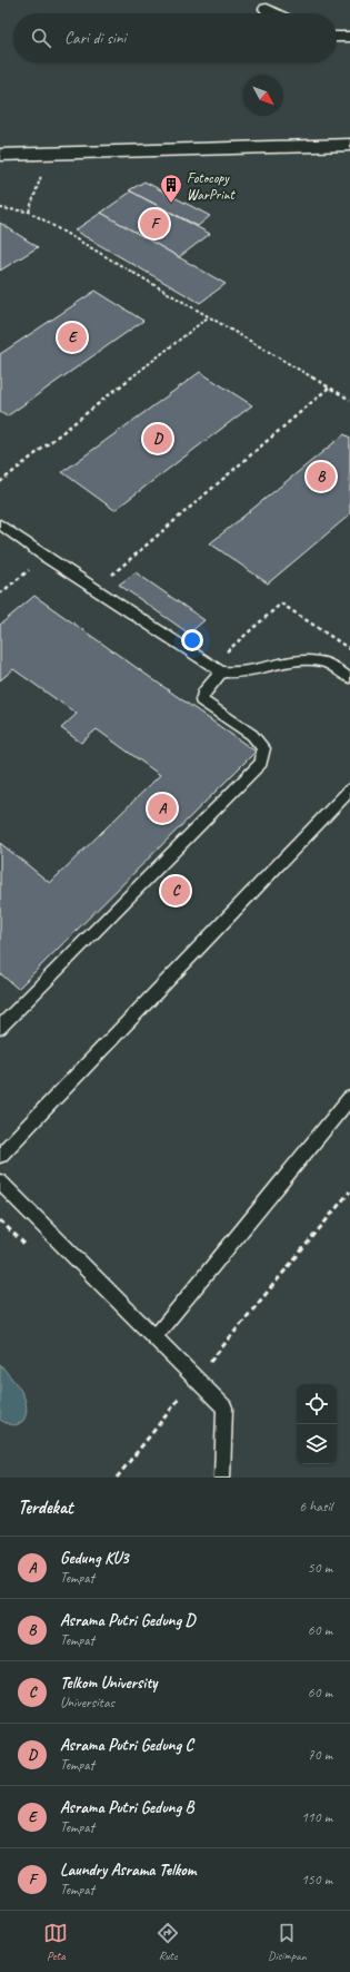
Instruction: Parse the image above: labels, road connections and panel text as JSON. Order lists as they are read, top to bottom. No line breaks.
{"places":{"building":["Fotocopy WarPrint"]},"north":"bottom right","page":{"search":"Cari di sini","pins":["F","E","D","B","A","C"],"heading":["Terdekat","6 hasil"],"list":[{"mark":"A","name":"Gedung KU3","note":"Tempat","value":"50 m"},{"mark":"B","name":"Asrama Putri Gedung D","note":"Tempat","value":"60 m"},{"mark":"C","name":"Telkom University","note":"Universitas","value":"60 m"},{"mark":"D","name":"Asrama Putri Gedung C","note":"Tempat","value":"70 m"},{"mark":"E","name":"Asrama Putri Gedung B","note":"Tempat","value":"110 m"},{"mark":"F","name":"Laundry Asrama Telkom","note":"Tempat","value":"150 m"}],"nav":["Peta","Rute","Disimpan"]}}
